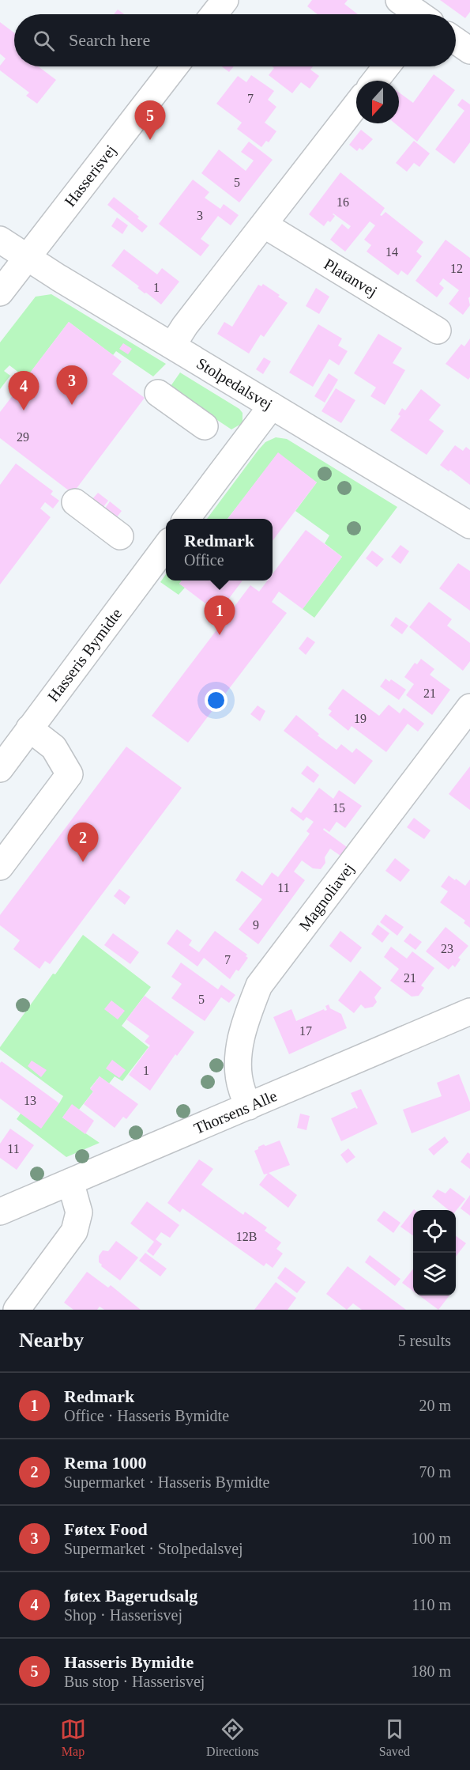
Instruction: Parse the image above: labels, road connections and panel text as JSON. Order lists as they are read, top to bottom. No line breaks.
{"streets":{"street":["Hasserisvej","Platanvej","Stolpedalsvej","Hasseris Bymidte","Magnoliavej","Thorsens Alle"]},"crossings":[["Hasserisvej","Stolpedalsvej"],["Magnoliavej","Thorsens Alle"]],"house_numbers":["7","5","16","3","14","12","1","29","21","19","15","11","9","23","7","21","5","17","1","13","11","12B"],"north":"bottom","page":{"search":"Search here","pins":["5","3","4","1","2"],"popup":["Redmark","Office"],"heading":["Nearby","5 results"],"list":[{"mark":"1","name":"Redmark","note":"Office · Hasseris Bymidte","value":"20 m"},{"mark":"2","name":"Rema 1000","note":"Supermarket · Hasseris Bymidte","value":"70 m"},{"mark":"3","name":"Føtex Food","note":"Supermarket · Stolpedalsvej","value":"100 m"},{"mark":"4","name":"føtex Bagerudsalg","note":"Shop · Hasserisvej","value":"110 m"},{"mark":"5","name":"Hasseris Bymidte","note":"Bus stop · Hasserisvej","value":"180 m"}],"nav":["Map","Directions","Saved"]}}
